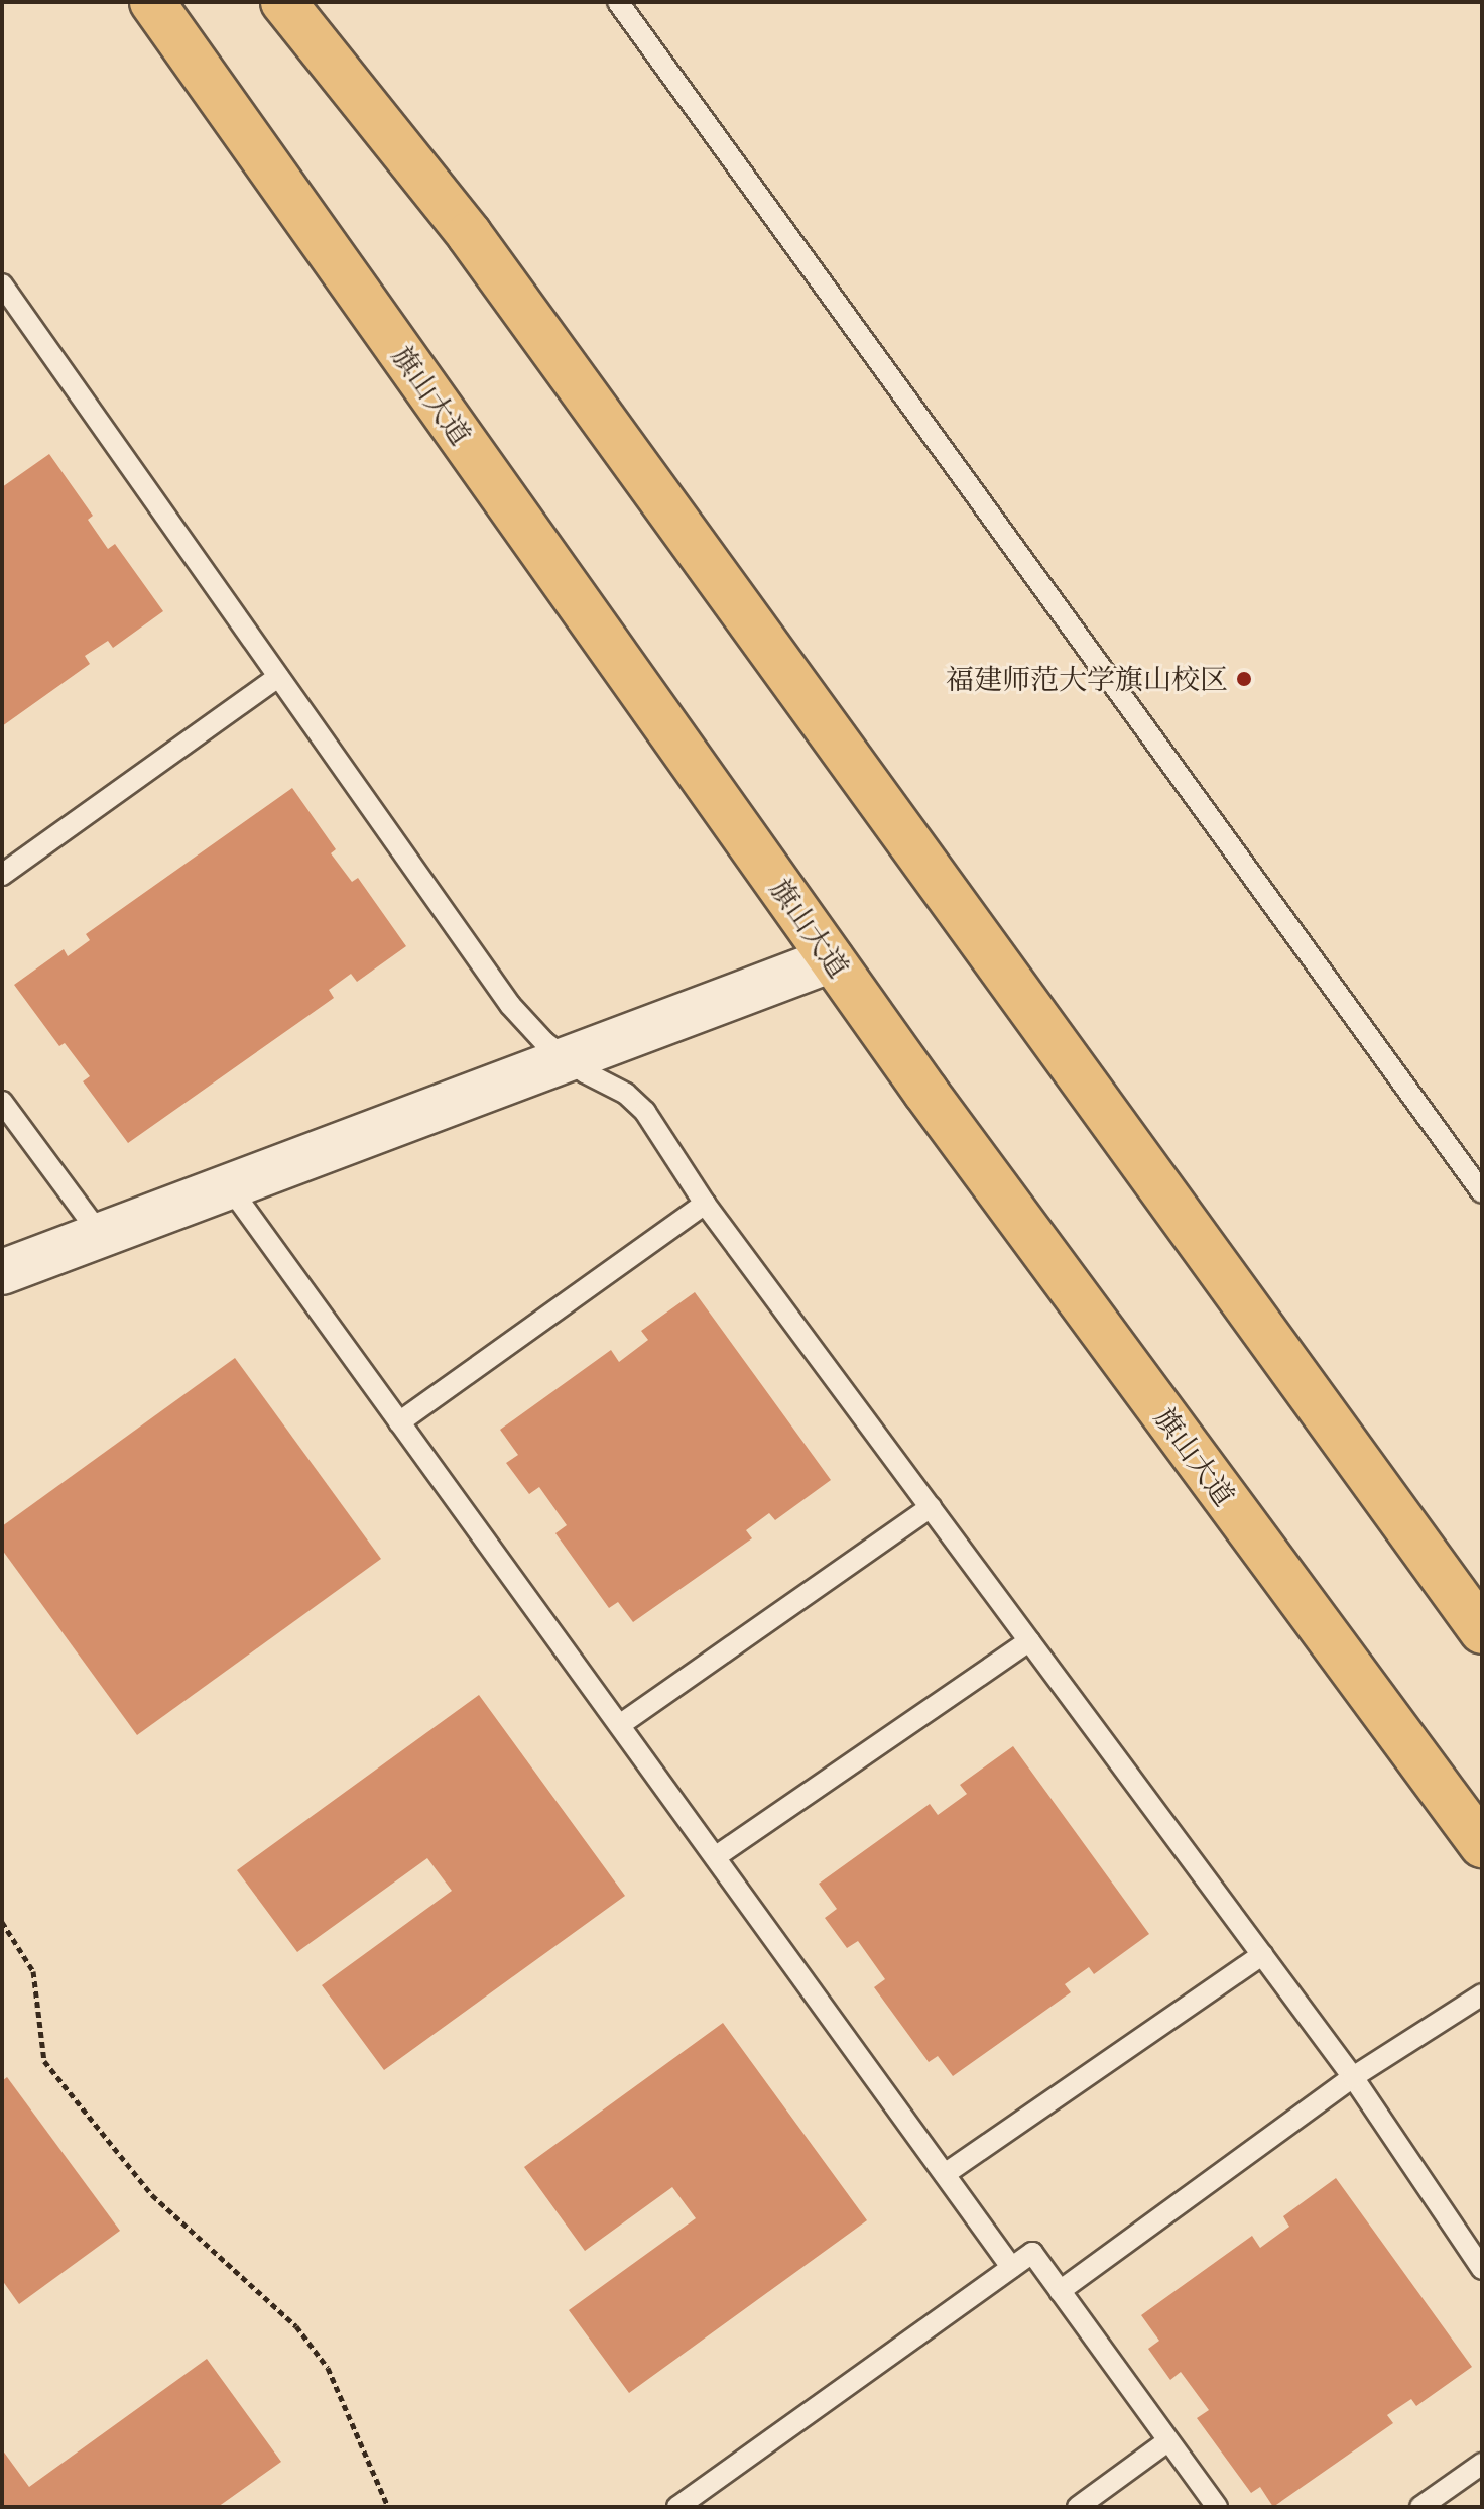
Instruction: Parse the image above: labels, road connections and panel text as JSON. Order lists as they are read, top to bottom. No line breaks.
{"streets":{"highway":["旗山大道"]},"places":["福建师范大学旗山校区"]}
